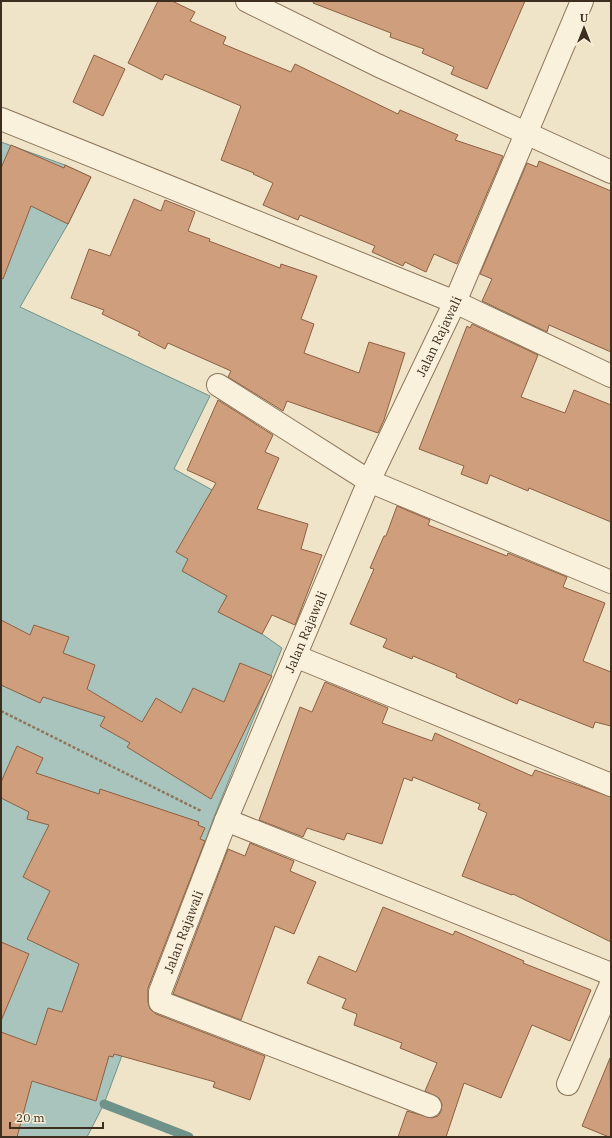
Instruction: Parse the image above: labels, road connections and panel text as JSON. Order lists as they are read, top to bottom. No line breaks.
{"streets":{"street":["Jalan Rajawali"]},"scale_bar":"20 m","north":"top"}
